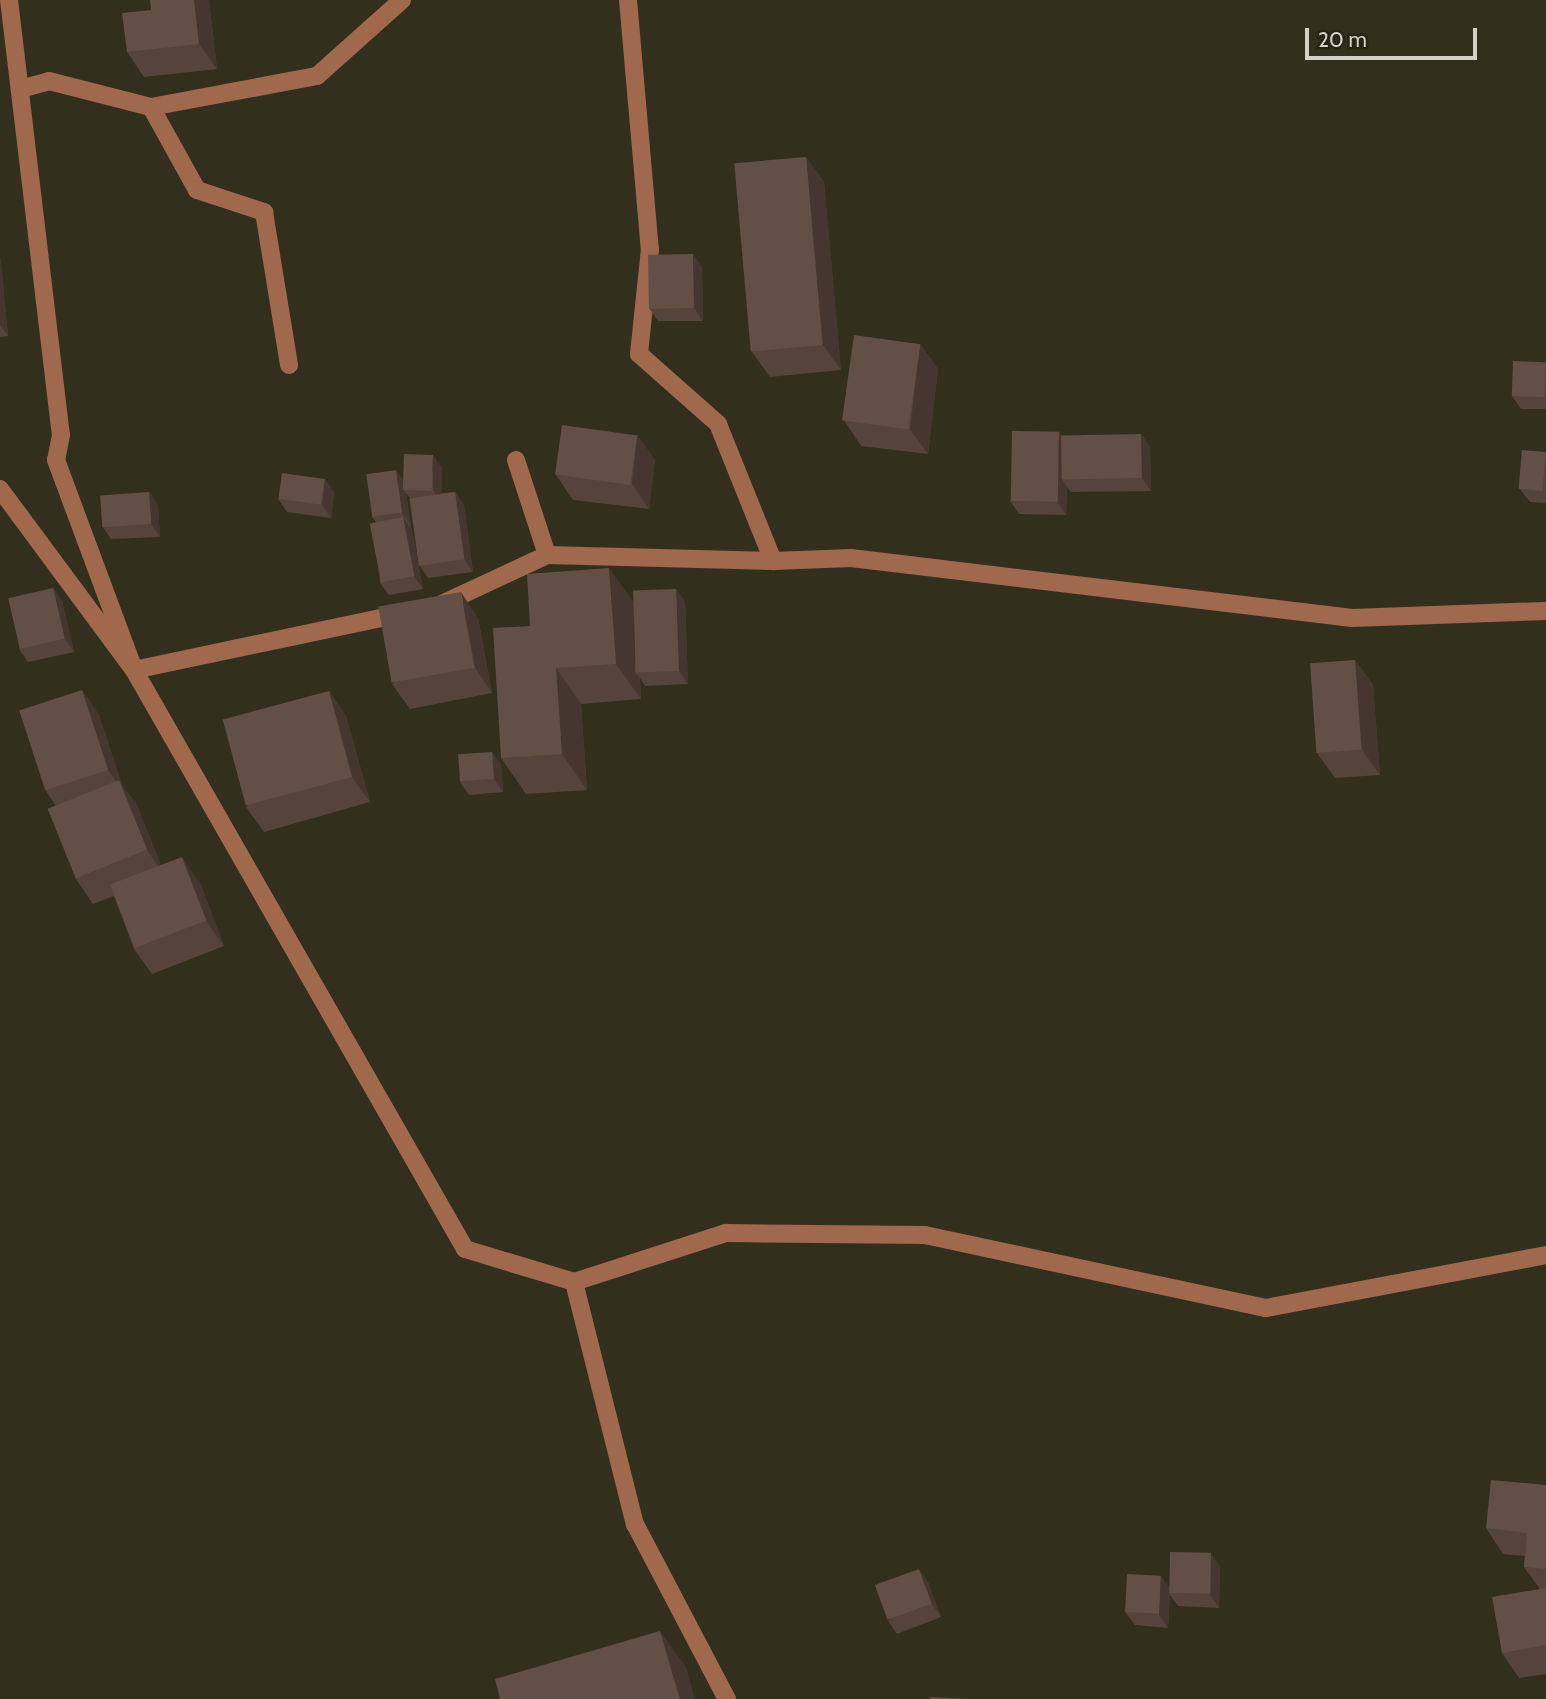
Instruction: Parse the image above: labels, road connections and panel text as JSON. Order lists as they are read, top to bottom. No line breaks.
{"scale_bar":"20 m"}
